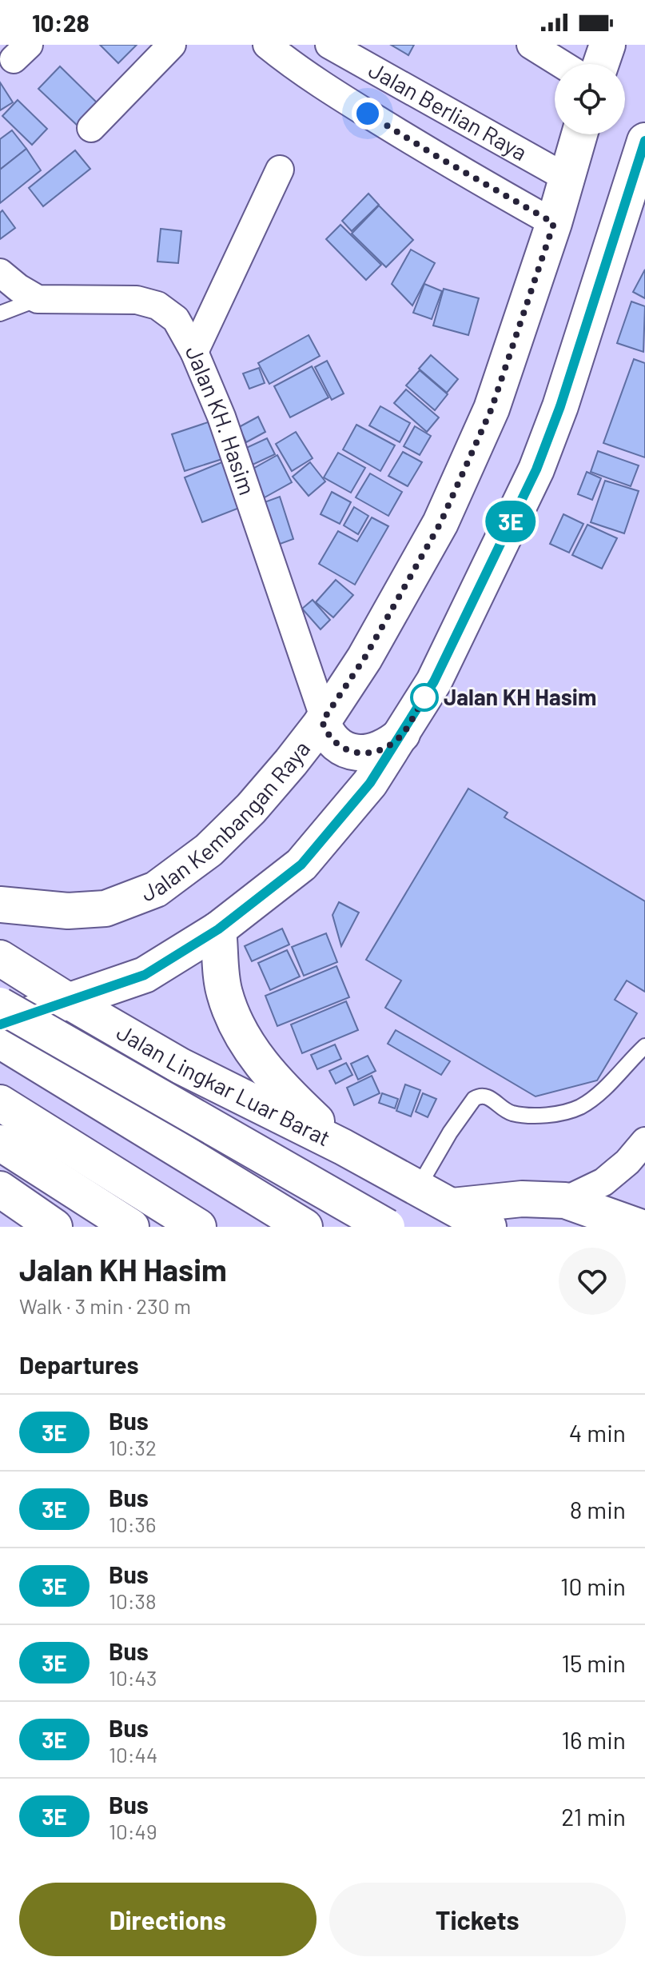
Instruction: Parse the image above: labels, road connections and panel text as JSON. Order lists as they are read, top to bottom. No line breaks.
{"streets":{"main road":["Jalan Kembangan Raya","Jalan Lingkar Luar Barat"],"street":["Jalan Berlian Raya","Jalan KH. Hasim"]},"crossings":[["Jalan Berlian Raya","Jalan Kembangan Raya"],["Jalan KH. Hasim","Jalan Kembangan Raya"]],"places":["Jalan KH Hasim"],"lines":["bus line 3E"],"page":{"status":"10:28","on_map":"3E","heading":[["Jalan KH Hasim","Walk · 3 min · 230 m"],"Departures"],"list":[{"mark":"3E","name":"Bus","note":"10:32","value":"4 min"},{"mark":"3E","name":"Bus","note":"10:36","value":"8 min"},{"mark":"3E","name":"Bus","note":"10:38","value":"10 min"},{"mark":"3E","name":"Bus","note":"10:43","value":"15 min"},{"mark":"3E","name":"Bus","note":"10:44","value":"16 min"},{"mark":"3E","name":"Bus","note":"10:49","value":"21 min"}],"buttons":["Directions","Tickets"]}}
